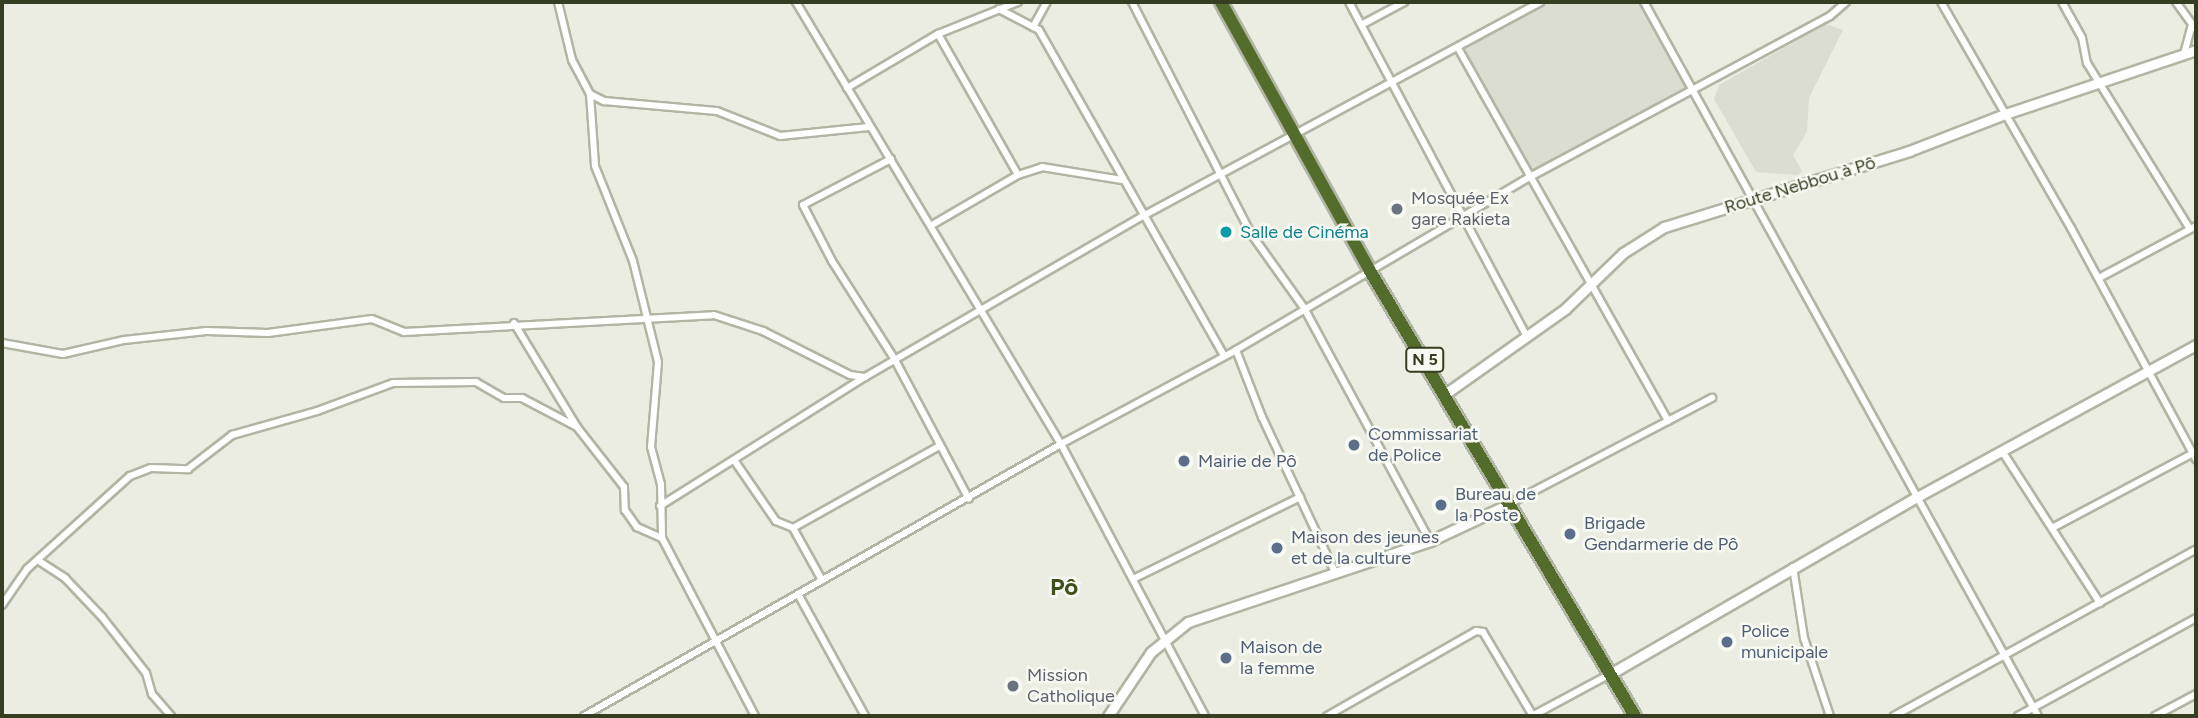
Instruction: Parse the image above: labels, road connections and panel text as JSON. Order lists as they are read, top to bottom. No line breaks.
{"streets":{"highway":["N 5"],"main road":["Route Nebbou à Pô"]},"crossings":[["Route Nebbou à Pô","N 5"]],"districts":["Pô"],"places":["Mosquée Ex gare Rakieta","Salle de Cinéma","Commissariat de Police","Mairie de Pô","Bureau de la Poste","Brigade Gendarmerie de Pô","Maison des jeunes et de la culture","Police municipale","Maison de la femme","Mission Catholique"]}
